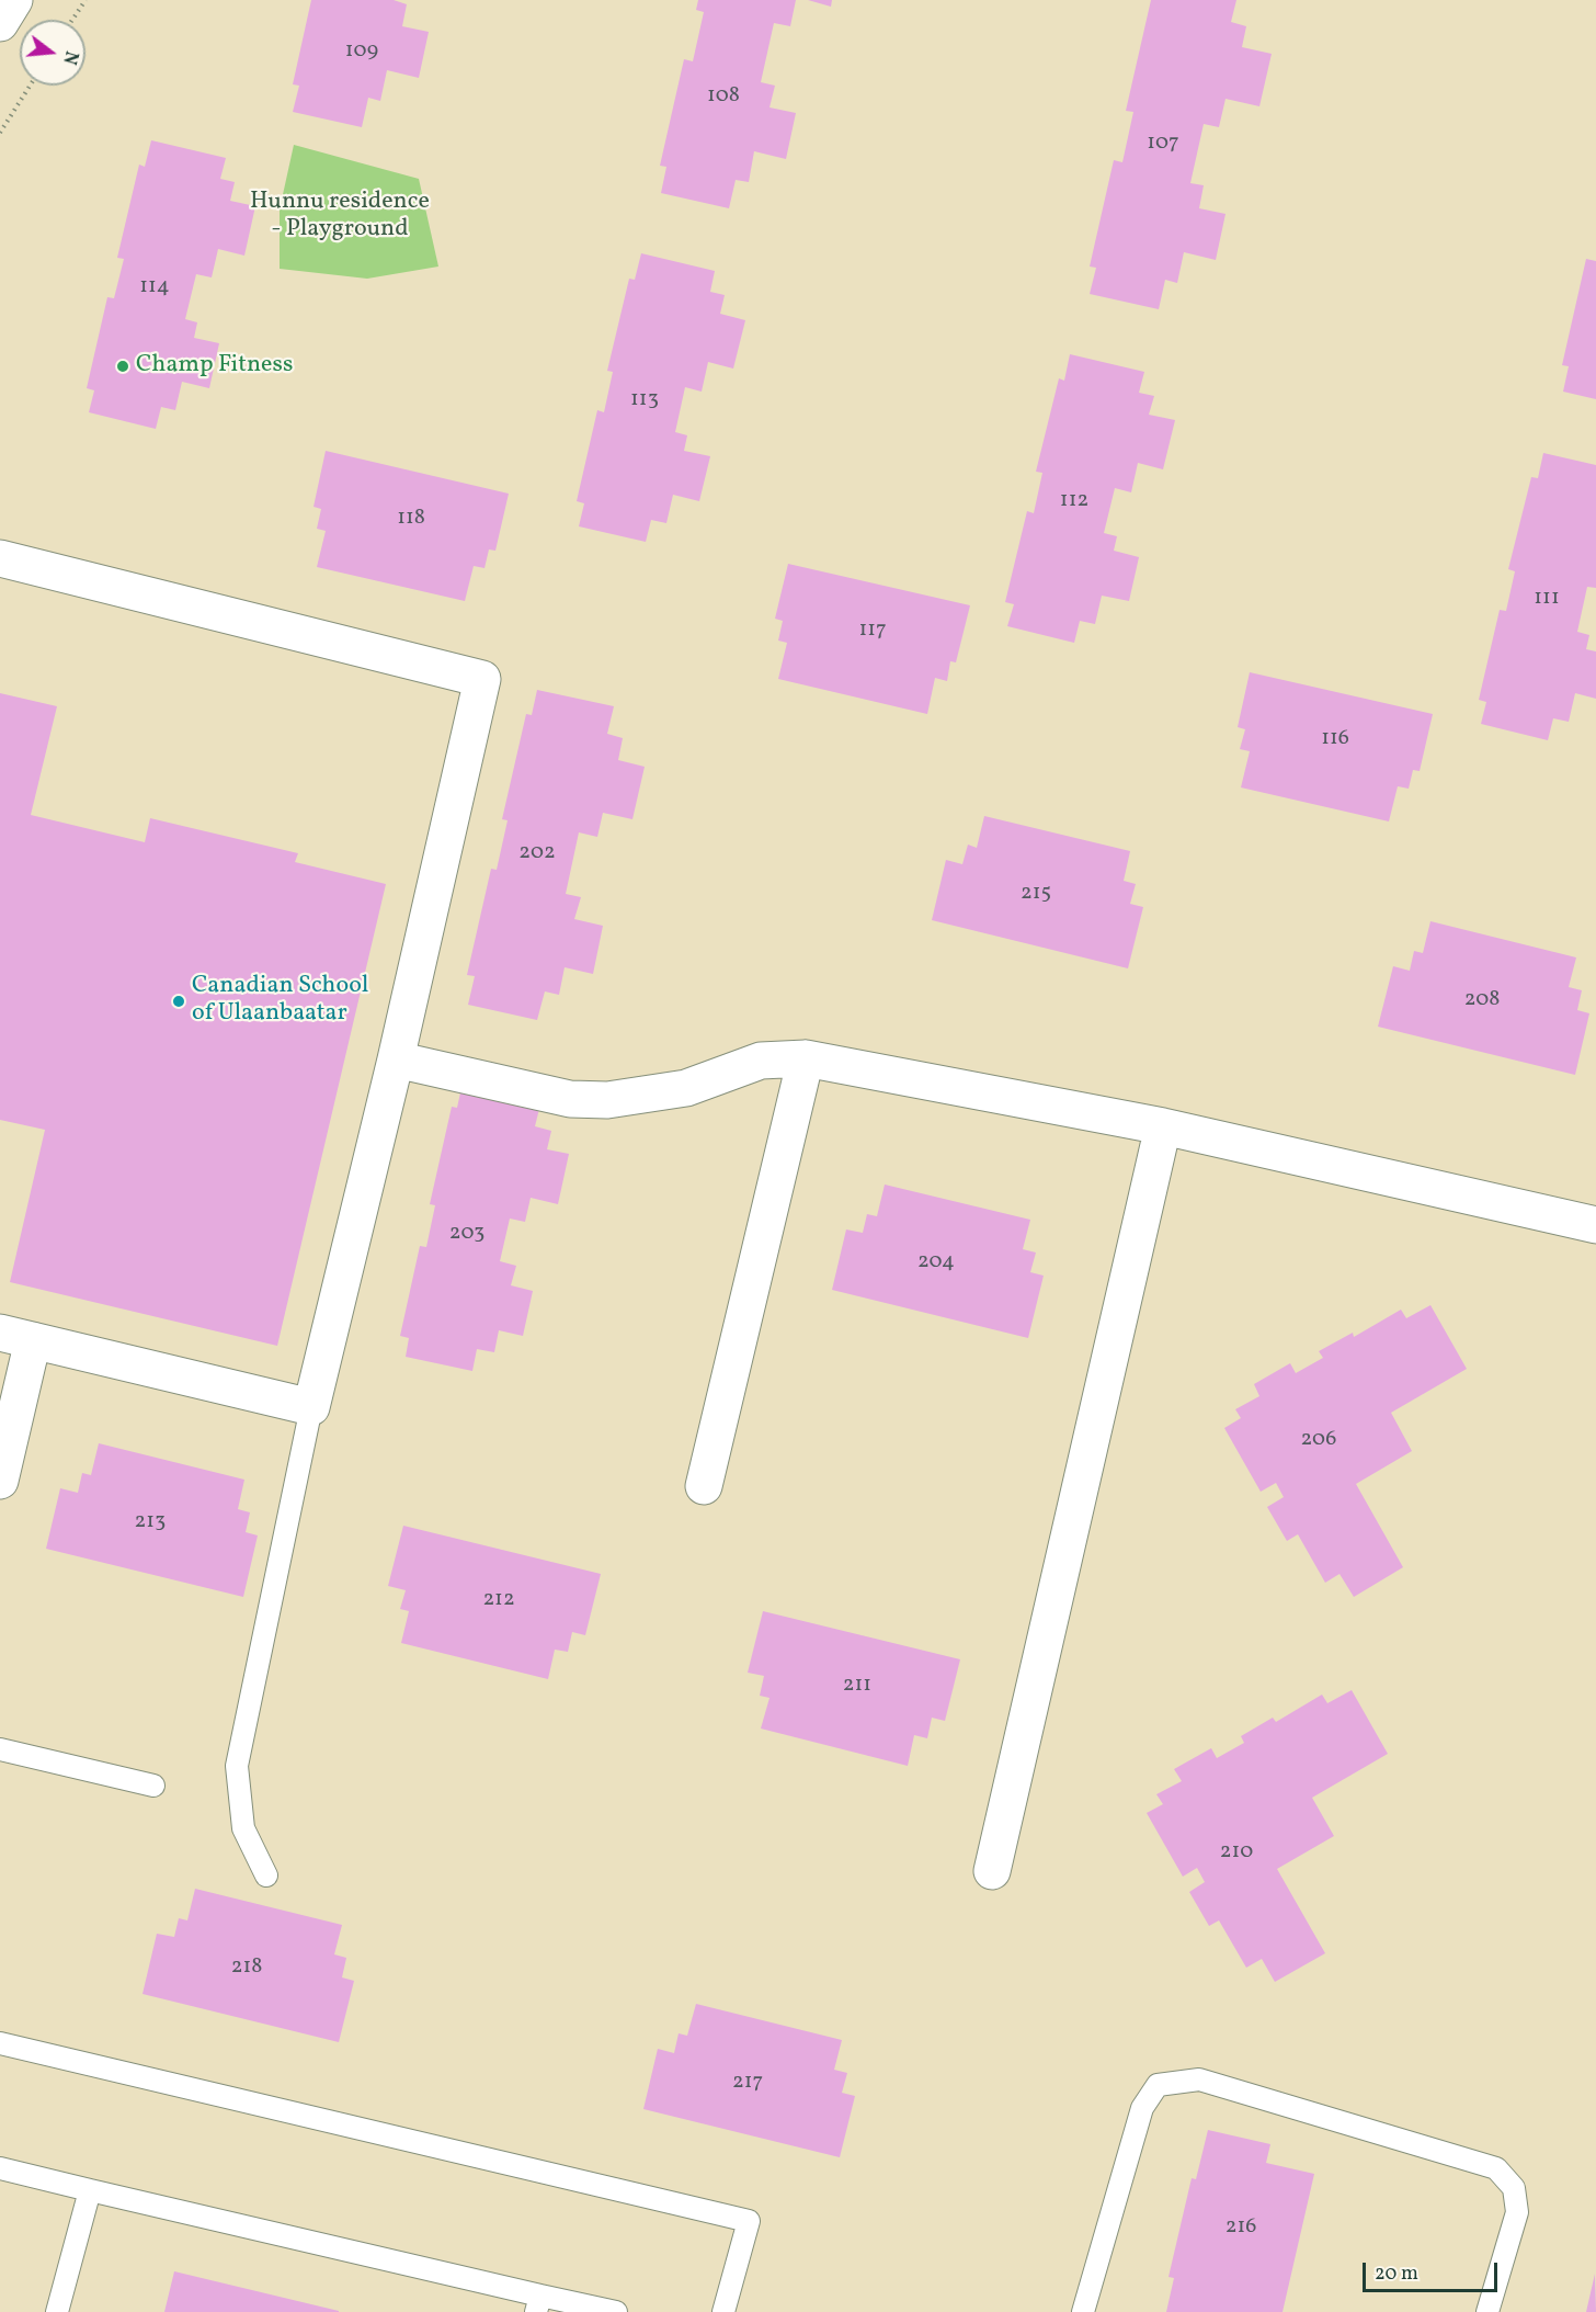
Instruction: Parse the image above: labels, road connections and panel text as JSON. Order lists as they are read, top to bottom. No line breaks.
{"parks":["Hunnu residence - Playground"],"places":["Champ Fitness","Canadian School of Ulaanbaatar"],"house_numbers":["109","108","107","114","113","112","118","111","117","116","202","215","208","203","204","206","213","212","211","210","218","217","216"],"scale_bar":"20 m","north":"right"}
